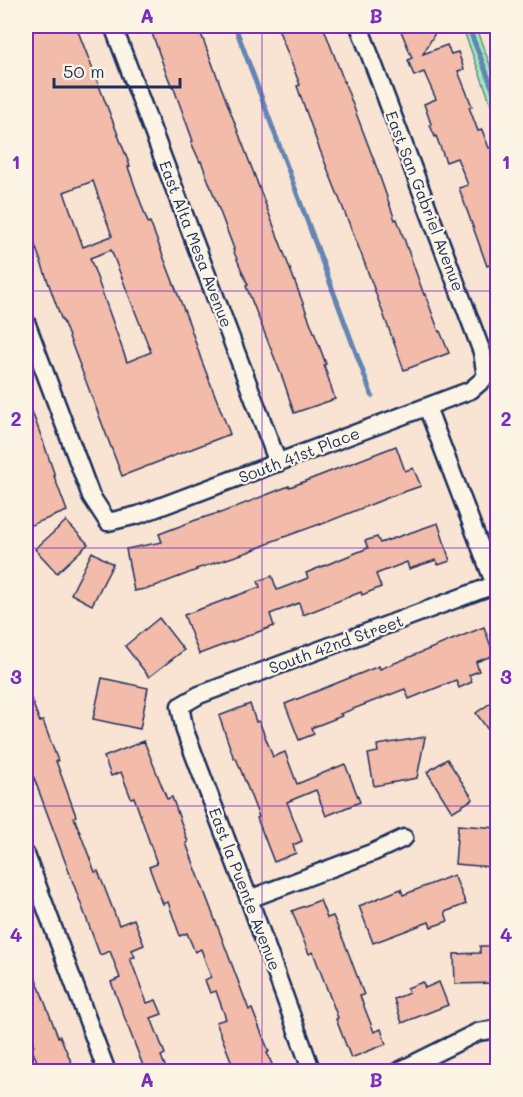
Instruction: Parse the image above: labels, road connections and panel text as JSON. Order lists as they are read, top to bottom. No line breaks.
{"streets":{"street":["East San Gabriel Avenue","East Alta Mesa Avenue","South 41st Place","South 42nd Street","East la Puente Avenue"]},"crossings":[["East San Gabriel Avenue","South 41st Place"],["East Alta Mesa Avenue","South 41st Place"],["South 42nd Street","East la Puente Avenue"]],"scale_bar":"50 m","grid":{"columns":["A","B"],"rows":["1","2","3","4"]}}
